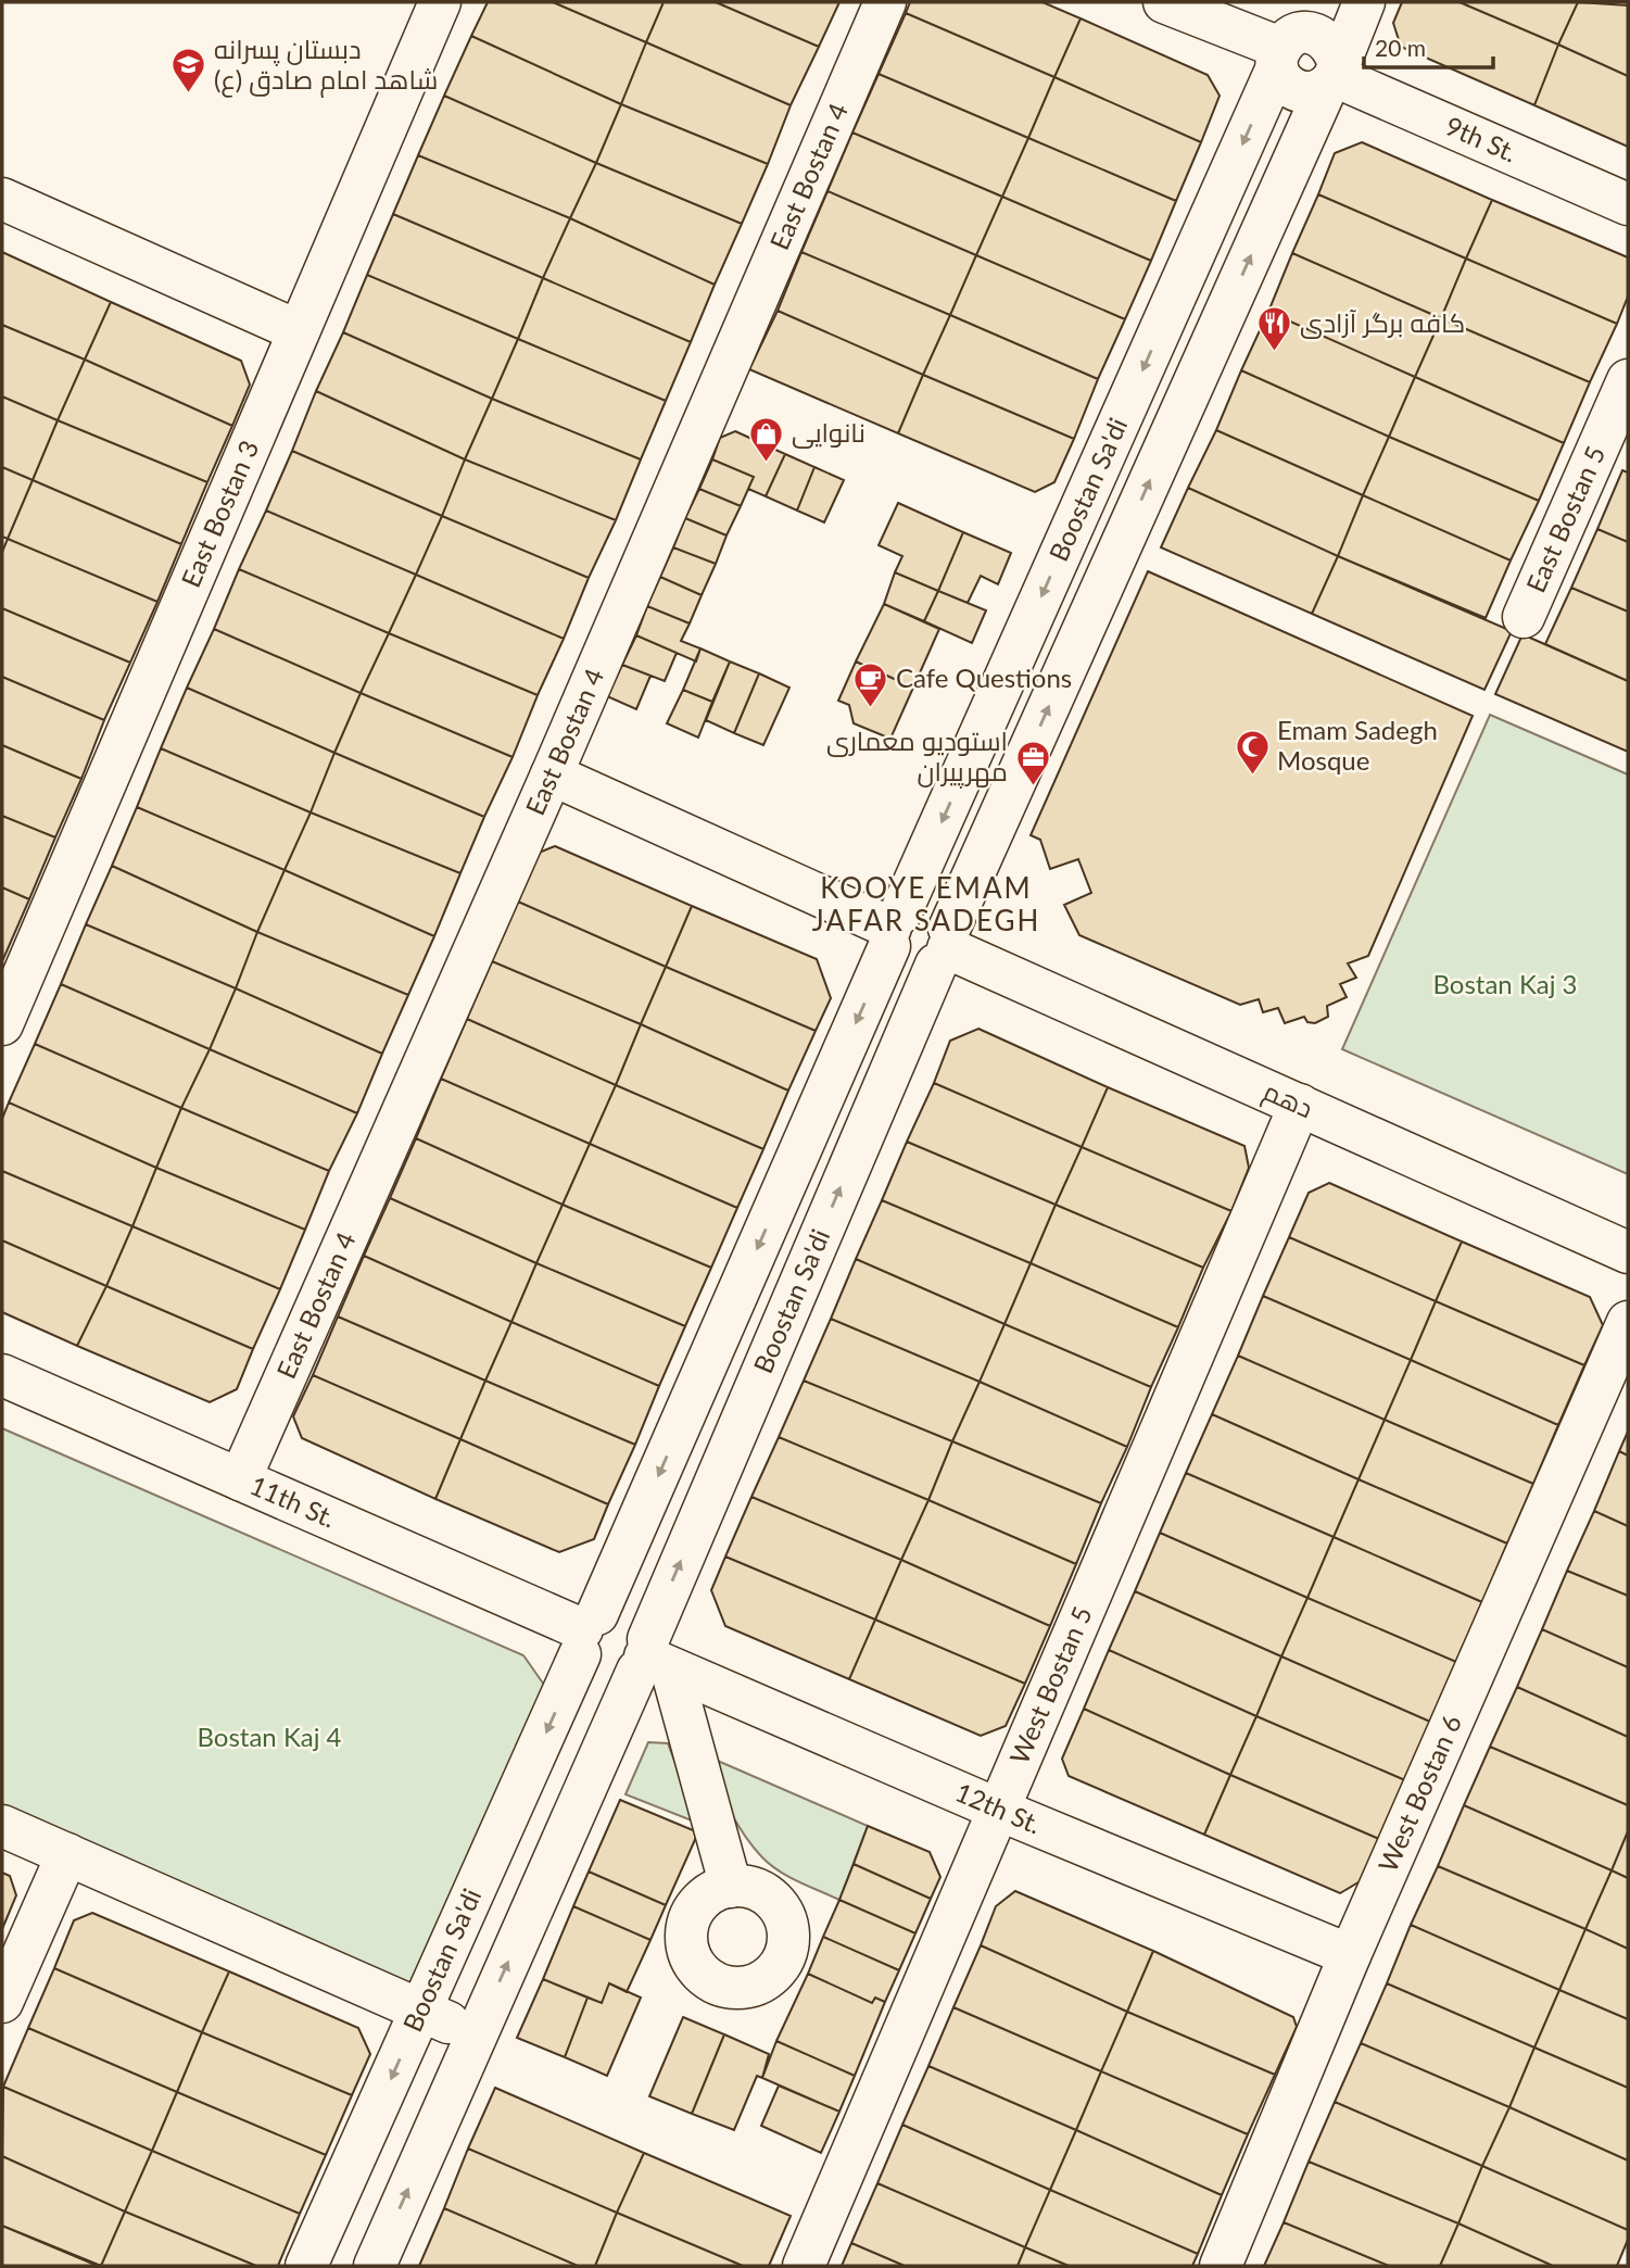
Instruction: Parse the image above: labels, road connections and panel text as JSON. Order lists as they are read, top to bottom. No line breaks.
{"streets":{"street":["9th St.","East Bostan 4","Boostan Sa'di","East Bostan 3","East Bostan 5","دهم","11th St.","West Bostan 5","West Bostan 6","12th St."]},"crossings":[["9th St.","Boostan Sa'di"],["East Bostan 4","11th St."],["Boostan Sa'di","دهم"],["Boostan Sa'di","11th St."],["Boostan Sa'di","12th St."],["دهم","West Bostan 5"],["11th St.","12th St."],["West Bostan 5","12th St."],["West Bostan 6","12th St."]],"districts":["KOOYE EMAM JAFAR SADEGH"],"parks":["Bostan Kaj 3","Bostan Kaj 4"],"places":{"school or university":["دبستان پسرانه شاهد امام صادق (ع)"],"restaurant":["کافه برگر آزادی"],"shop":["نانوایی"],"cafe":["Cafe Questions"],"mosque":["Emam Sadegh Mosque"],"office":["استودیو معماری مهرپیران"]},"scale_bar":"20 m"}
